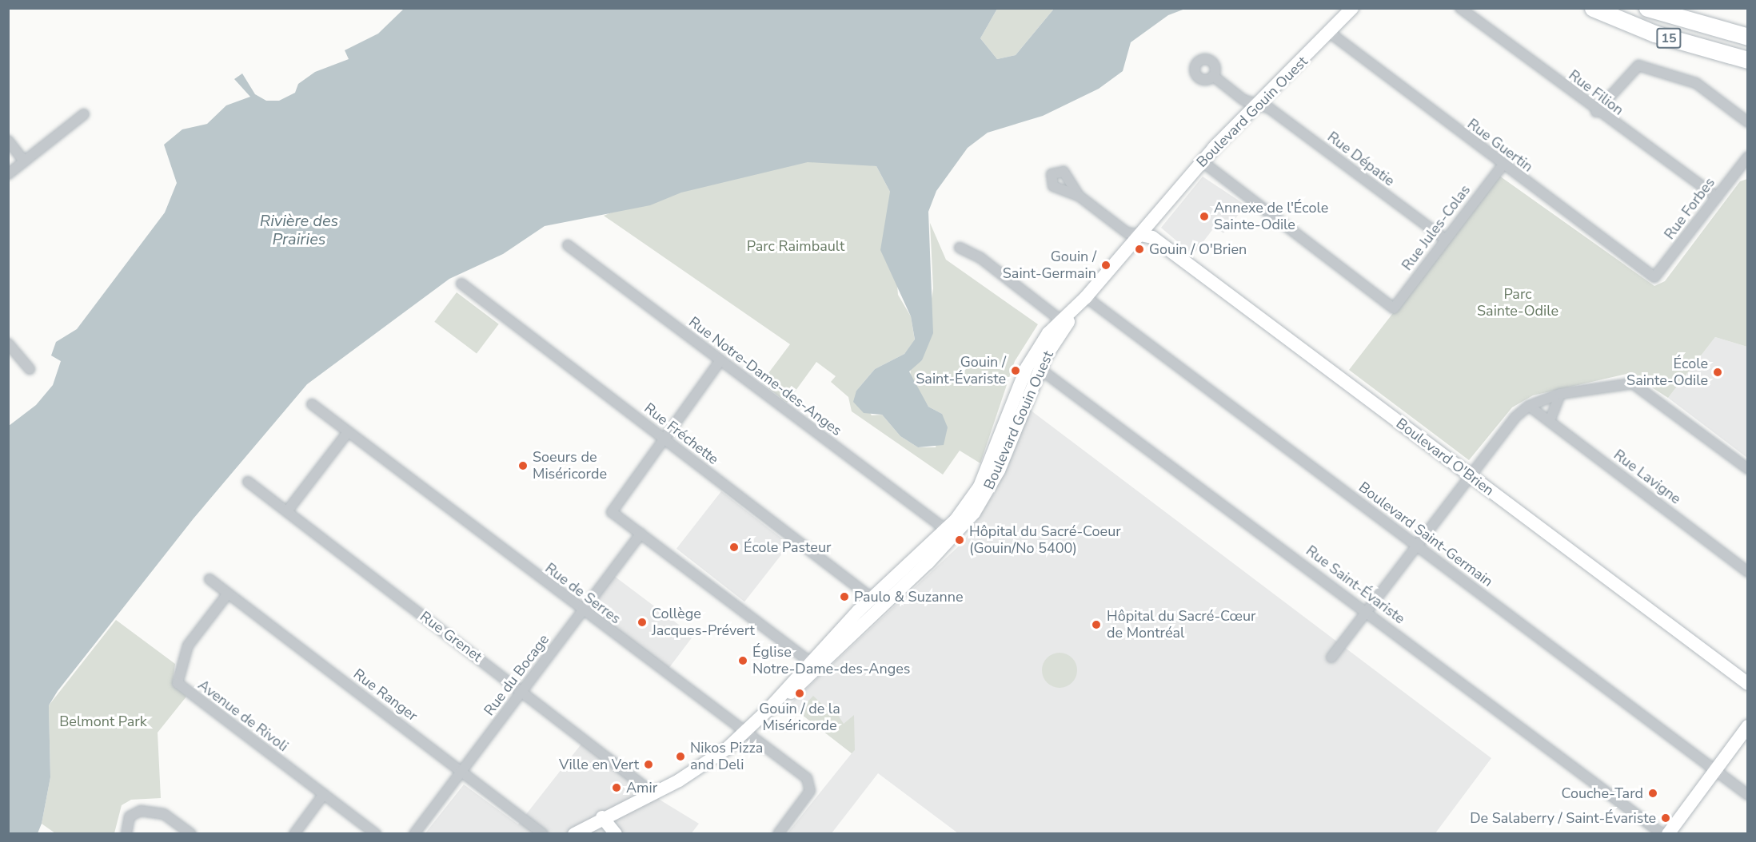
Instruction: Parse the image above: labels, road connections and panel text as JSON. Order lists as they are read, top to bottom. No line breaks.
{"streets":{"highway":["15"],"street":["Rue Filion","Boulevard Gouin Ouest","Rue Guertin","Rue Dépatie","Rue Forbes","Rue Jules-Colas","Rue Notre-Dame-des-Anges","Rue Fréchette","Boulevard O'Brien","Rue Lavigne","Boulevard Saint-Germain","Rue Saint-Évariste","Rue de Serres","Rue Grenet","Rue du Bocage","Rue Ranger","Avenue de Rivoli"]},"crossings":[["Rue Filion","Rue Forbes"],["Boulevard Gouin Ouest","Rue Guertin"],["Boulevard Gouin Ouest","Rue Dépatie"],["Boulevard Gouin Ouest","Rue Jules-Colas"],["Boulevard Gouin Ouest","Rue Notre-Dame-des-Anges"],["Boulevard Gouin Ouest","Rue Fréchette"],["Boulevard Gouin Ouest","Boulevard O'Brien"],["Boulevard Gouin Ouest","Boulevard Saint-Germain"],["Boulevard Gouin Ouest","Rue Saint-Évariste"],["Boulevard Gouin Ouest","Rue de Serres"],["Boulevard Gouin Ouest","Rue Grenet"],["Rue Guertin","Rue Forbes"],["Rue Guertin","Rue Jules-Colas"],["Rue Dépatie","Rue Jules-Colas"],["Rue de Serres","Rue du Bocage"],["Rue Grenet","Rue du Bocage"],["Rue du Bocage","Rue Ranger"],["Rue Ranger","Avenue de Rivoli"]],"water":["Rivière des Prairies"],"parks":["Parc Raimbault","Parc Sainte-Odile","Belmont Park"],"places":["Annexe de l'École Sainte-Odile","Gouin / O'Brien","Gouin / Saint-Germain","Gouin / Saint-Évariste","École Sainte-Odile","Soeurs de Miséricorde","Hôpital du Sacré-Coeur (Gouin/No 5400)","École Pasteur","Paulo & Suzanne","Collège Jacques-Prévert","Hôpital du Sacré-Cœur de Montréal","Église Notre-Dame-des-Anges","Gouin / de la Miséricorde","Nikos Pizza and Deli","Ville en Vert","Amir","Couche-Tard","De Salaberry / Saint-Évariste"]}
